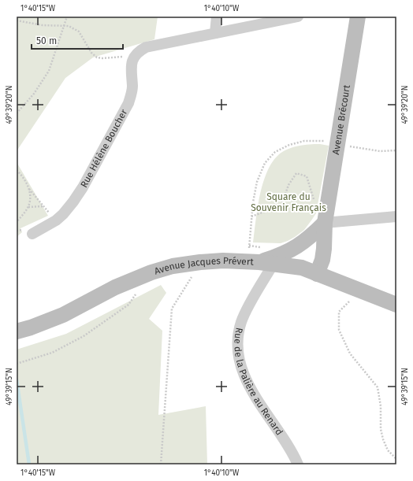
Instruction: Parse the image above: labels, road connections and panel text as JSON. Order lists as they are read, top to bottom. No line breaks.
{"streets":{"main road":["Avenue Brécourt","Avenue Jacques Prévert"],"street":["Rue Hélène Boucher","Rue de la Palière au Renard"]},"crossings":[["Avenue Brécourt","Avenue Jacques Prévert"],["Avenue Jacques Prévert","Rue de la Palière au Renard"]],"parks":["Square du Souvenir Français"],"scale_bar":"50 m","coordinates":["1°40'15\"W","1°40'10\"W","49°39'20\"N","49°39'15\"N"]}
